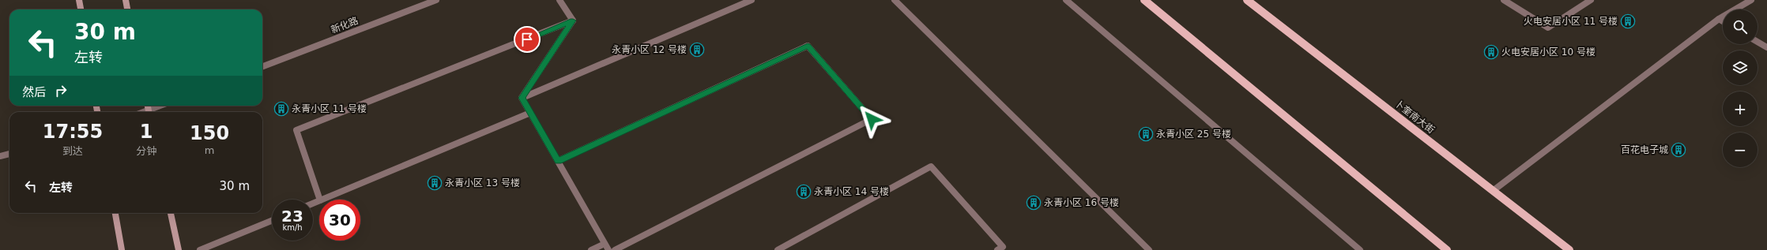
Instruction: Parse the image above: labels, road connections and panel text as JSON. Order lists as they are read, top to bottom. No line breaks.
{"streets":{"main road":["卜奎南大街"],"street":["新化路"]},"places":{"building":["火电安居小区 11 号楼","永青小区 12 号楼","火电安居小区 10 号楼","永青小区 11 号楼","永青小区 25 号楼","百花电子城","永青小区 13 号楼","永青小区 14 号楼","永青小区 16 号楼"]},"page":{"map_buttons":["+","−"],"turn":["30 m","左转"],"then":"然后","eta":["17:55","到达","1","分钟","150","m"],"list":[{"name":"左转","value":"30 m"}],"speed":"23 km/h","limit":"30"}}
